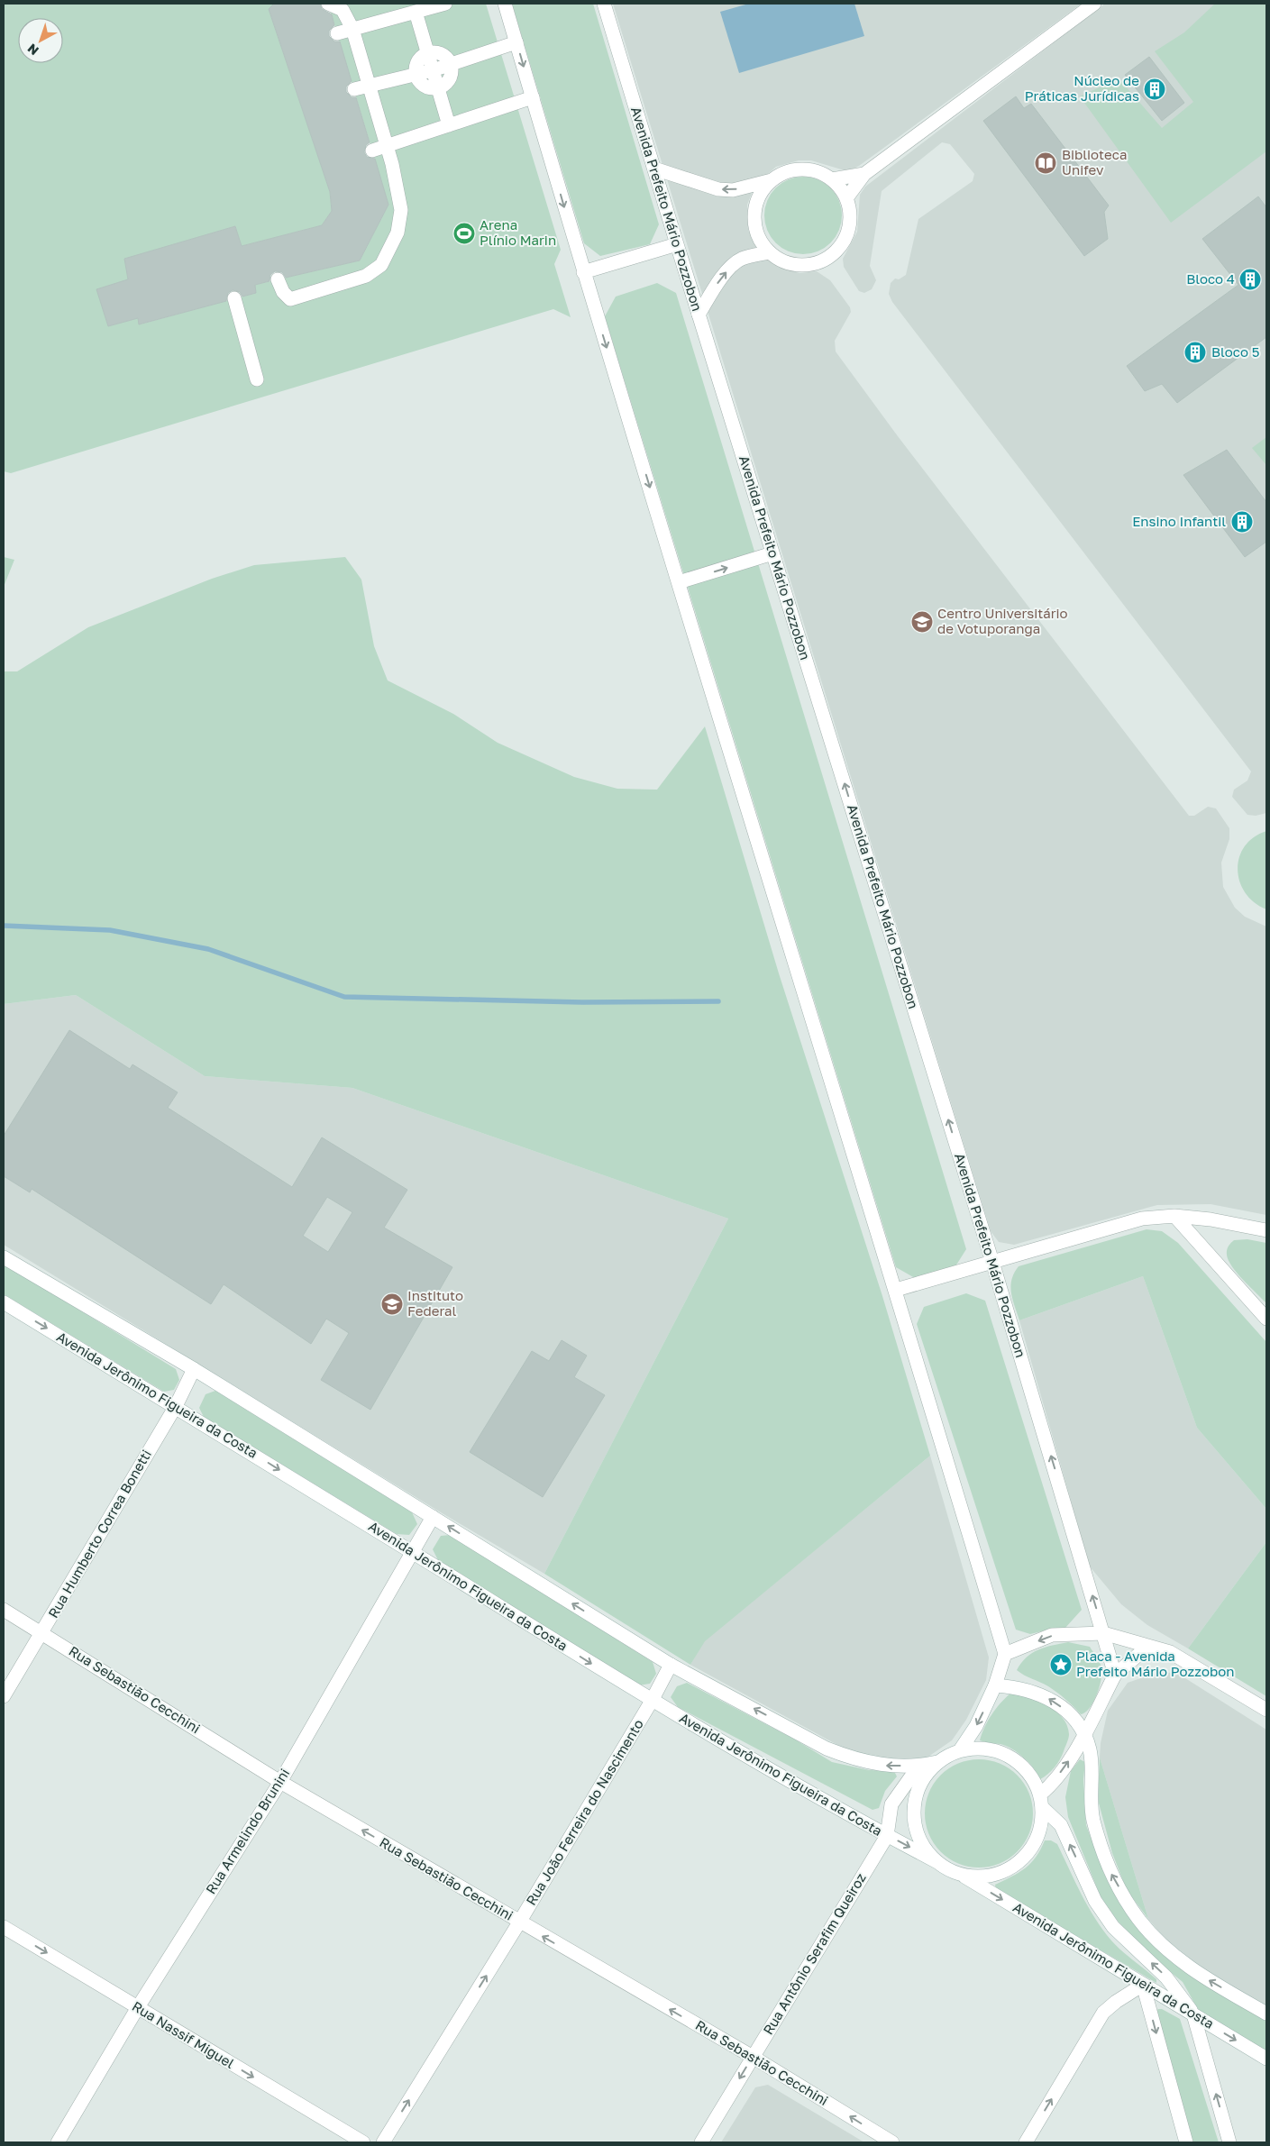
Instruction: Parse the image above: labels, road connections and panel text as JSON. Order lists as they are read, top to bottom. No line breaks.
{"streets":{"street":["Avenida Prefeito Mário Pozzobon","Avenida Jerônimo Figueira da Costa","Rua Humberto Correa Bonetti","Rua Sebastião Cecchini","Rua João Ferreira do Nascimento","Rua Armelindo Brunini","Rua Antônio Serafim Queiroz","Rua Nassif Miguel"]},"crossings":[["Avenida Jerônimo Figueira da Costa","Rua Humberto Correa Bonetti"],["Avenida Jerônimo Figueira da Costa","Rua João Ferreira do Nascimento"],["Avenida Jerônimo Figueira da Costa","Rua Armelindo Brunini"],["Avenida Jerônimo Figueira da Costa","Rua Antônio Serafim Queiroz"],["Rua Humberto Correa Bonetti","Rua Sebastião Cecchini"],["Rua Sebastião Cecchini","Rua João Ferreira do Nascimento"],["Rua Sebastião Cecchini","Rua Armelindo Brunini"],["Rua Sebastião Cecchini","Rua Antônio Serafim Queiroz"],["Rua Armelindo Brunini","Rua Nassif Miguel"]],"one_way":["Rua Sebastião Cecchini","Rua João Ferreira do Nascimento","Rua Nassif Miguel"],"places":{"building":["Núcleo de Práticas Jurídicas","Bloco 4","Bloco 5","Ensino Infantil"],"library":["Biblioteca Unifev"],"sports":["Arena Plínio Marin"],"school or university":["Centro Universitário de Votuporanga","Instituto Federal"],"place":["Placa - Avenida Prefeito Mário Pozzobon"]},"north":"bottom left"}
